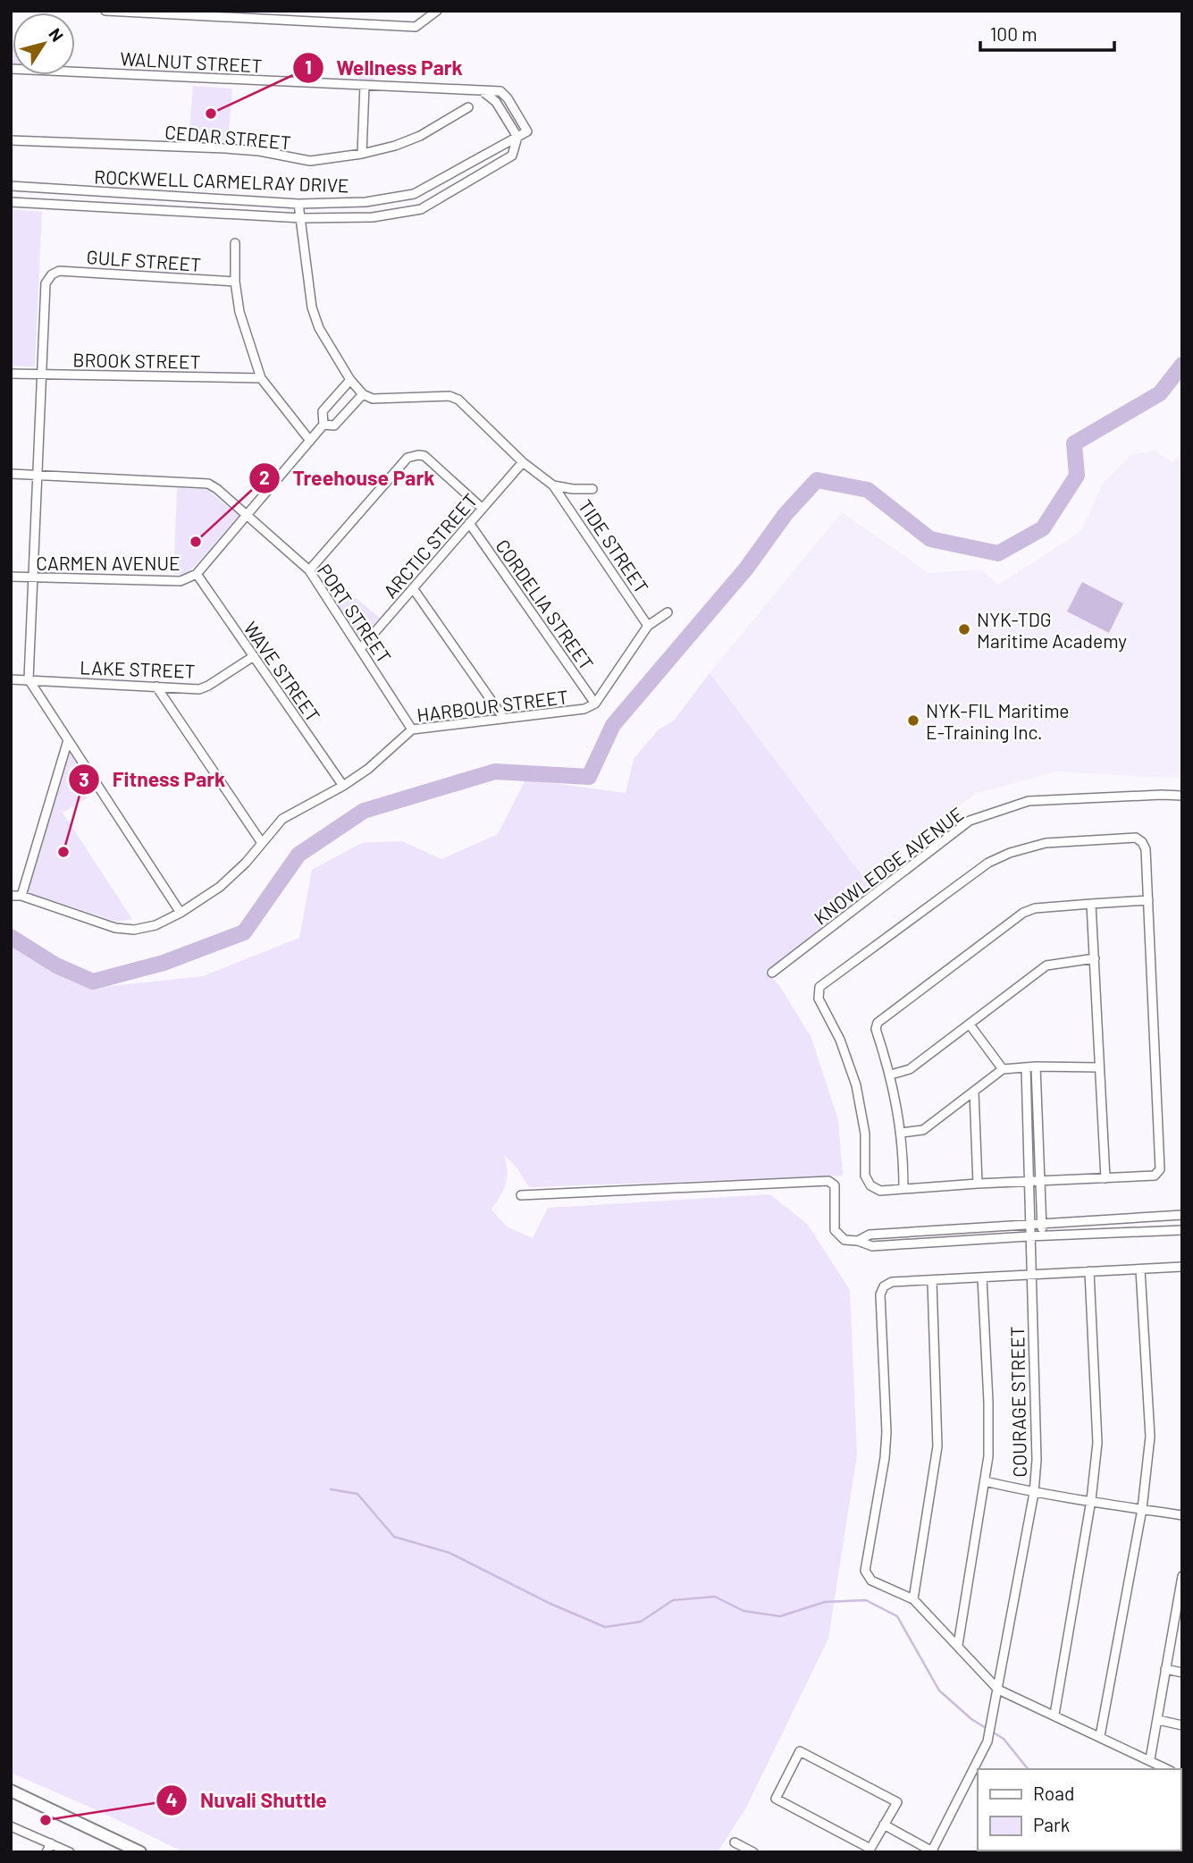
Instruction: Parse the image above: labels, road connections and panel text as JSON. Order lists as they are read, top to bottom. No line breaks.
{"streets":{"street":["WALNUT STREET","CEDAR STREET","ROCKWELL CARMELRAY DRIVE","GULF STREET","BROOK STREET","ARCTIC STREET","TIDE STREET","CARMEN AVENUE","CORDELIA STREET","PORT STREET","LAKE STREET","WAVE STREET","HARBOUR STREET","KNOWLEDGE AVENUE","COURAGE STREET"]},"crossings":[["WALNUT STREET","ROCKWELL CARMELRAY DRIVE"],["GULF STREET","BROOK STREET"],["ARCTIC STREET","CORDELIA STREET"],["ARCTIC STREET","PORT STREET"],["TIDE STREET","HARBOUR STREET"],["CARMEN AVENUE","PORT STREET"],["CARMEN AVENUE","WAVE STREET"],["CORDELIA STREET","HARBOUR STREET"],["PORT STREET","HARBOUR STREET"],["LAKE STREET","WAVE STREET"],["WAVE STREET","HARBOUR STREET"]],"places":["Wellness Park","Treehouse Park","NYK-TDG Maritime Academy","NYK-FIL Maritime E-Training Inc.","Fitness Park","Nuvali Shuttle"],"legend":["Road","Park"],"scale_bar":"100 m","north":"top right"}
